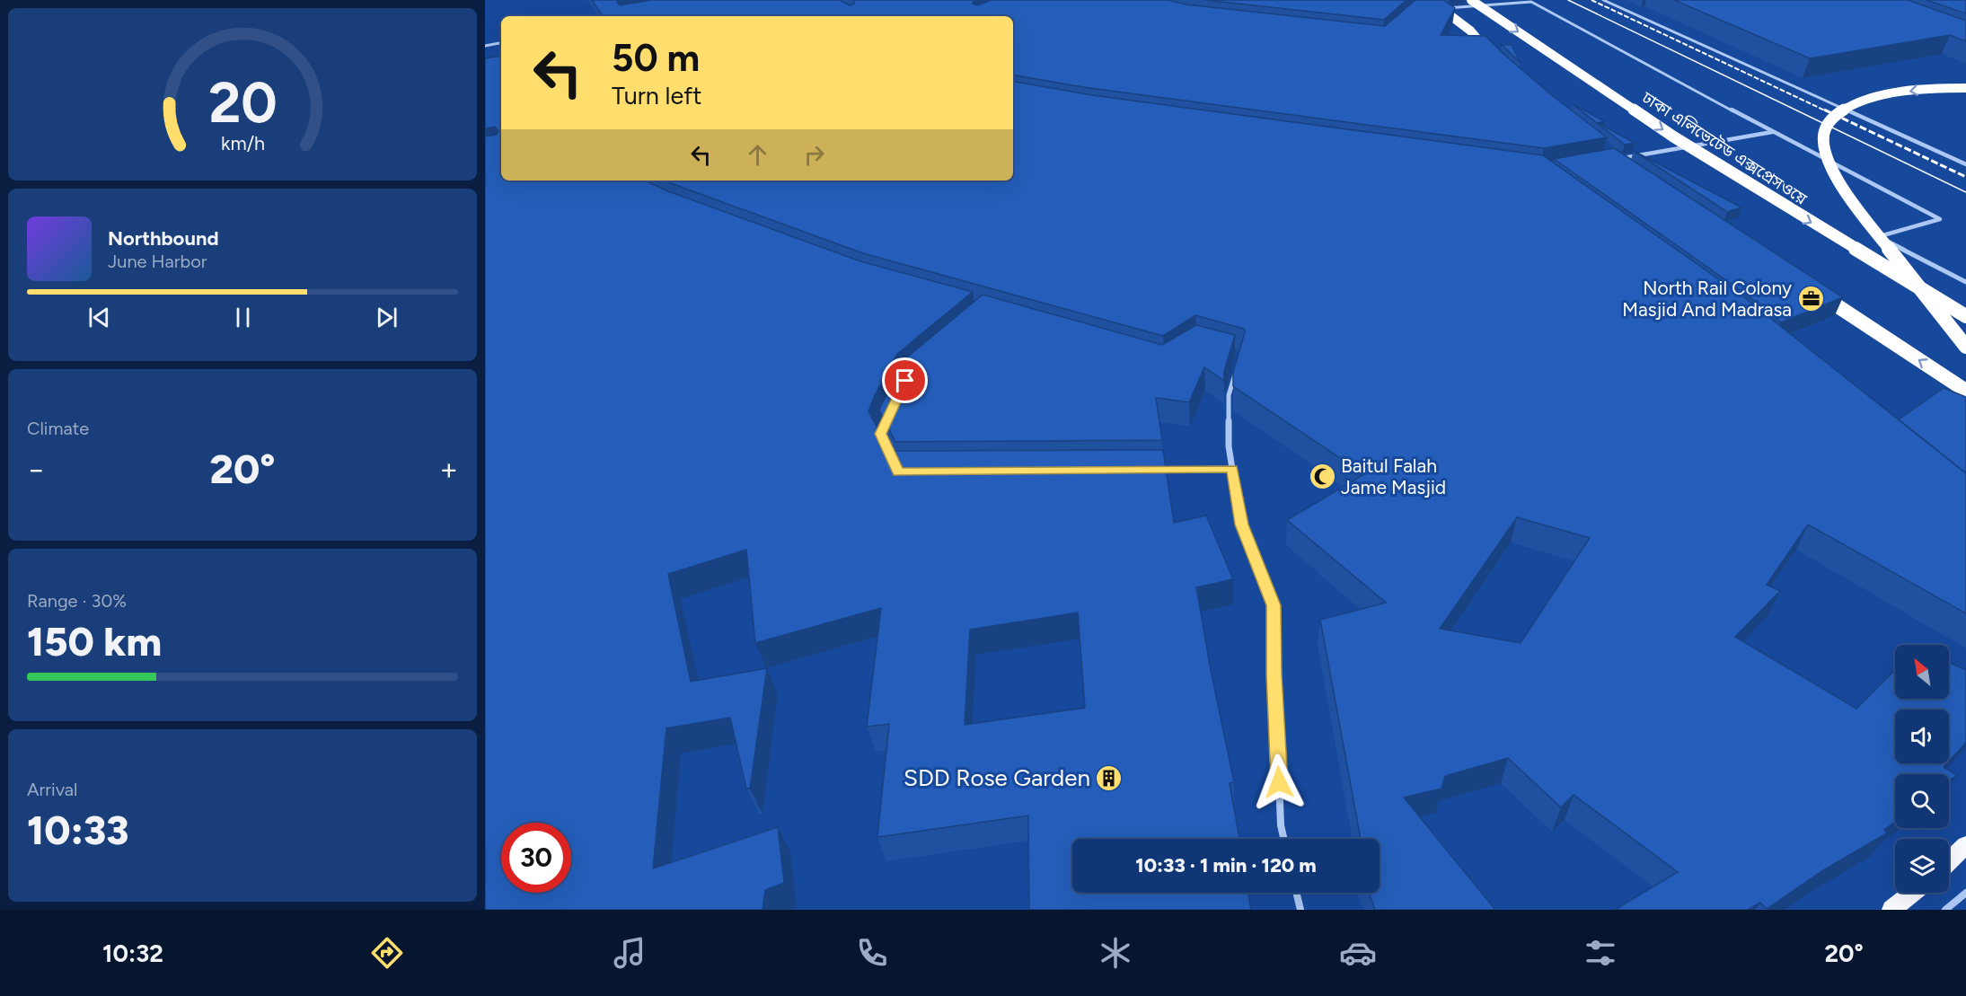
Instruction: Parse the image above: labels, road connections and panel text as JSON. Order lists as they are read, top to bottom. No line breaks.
{"streets":{"highway":["ঢাকা এলিভেটেড এক্সপ্রেসওয়ে"]},"places":{"office":["North Rail Colony Masjid And Madrasa"],"mosque":["Baitul Falah Jame Masjid"],"building":["SDD Rose Garden"]},"north":"top left","page":{"turn":["50 m","Turn left"],"song":["Northbound","June Harbor"],"tile":["Climate",["Range · 30%","150 km"],["Arrival","10:33"]],"heat":["−","20°","+"],"limit":"30","trip":"10:33 · 1 min · 120 m","tabs":["10:32","20°"],"gauge":["20","km/h"]}}
